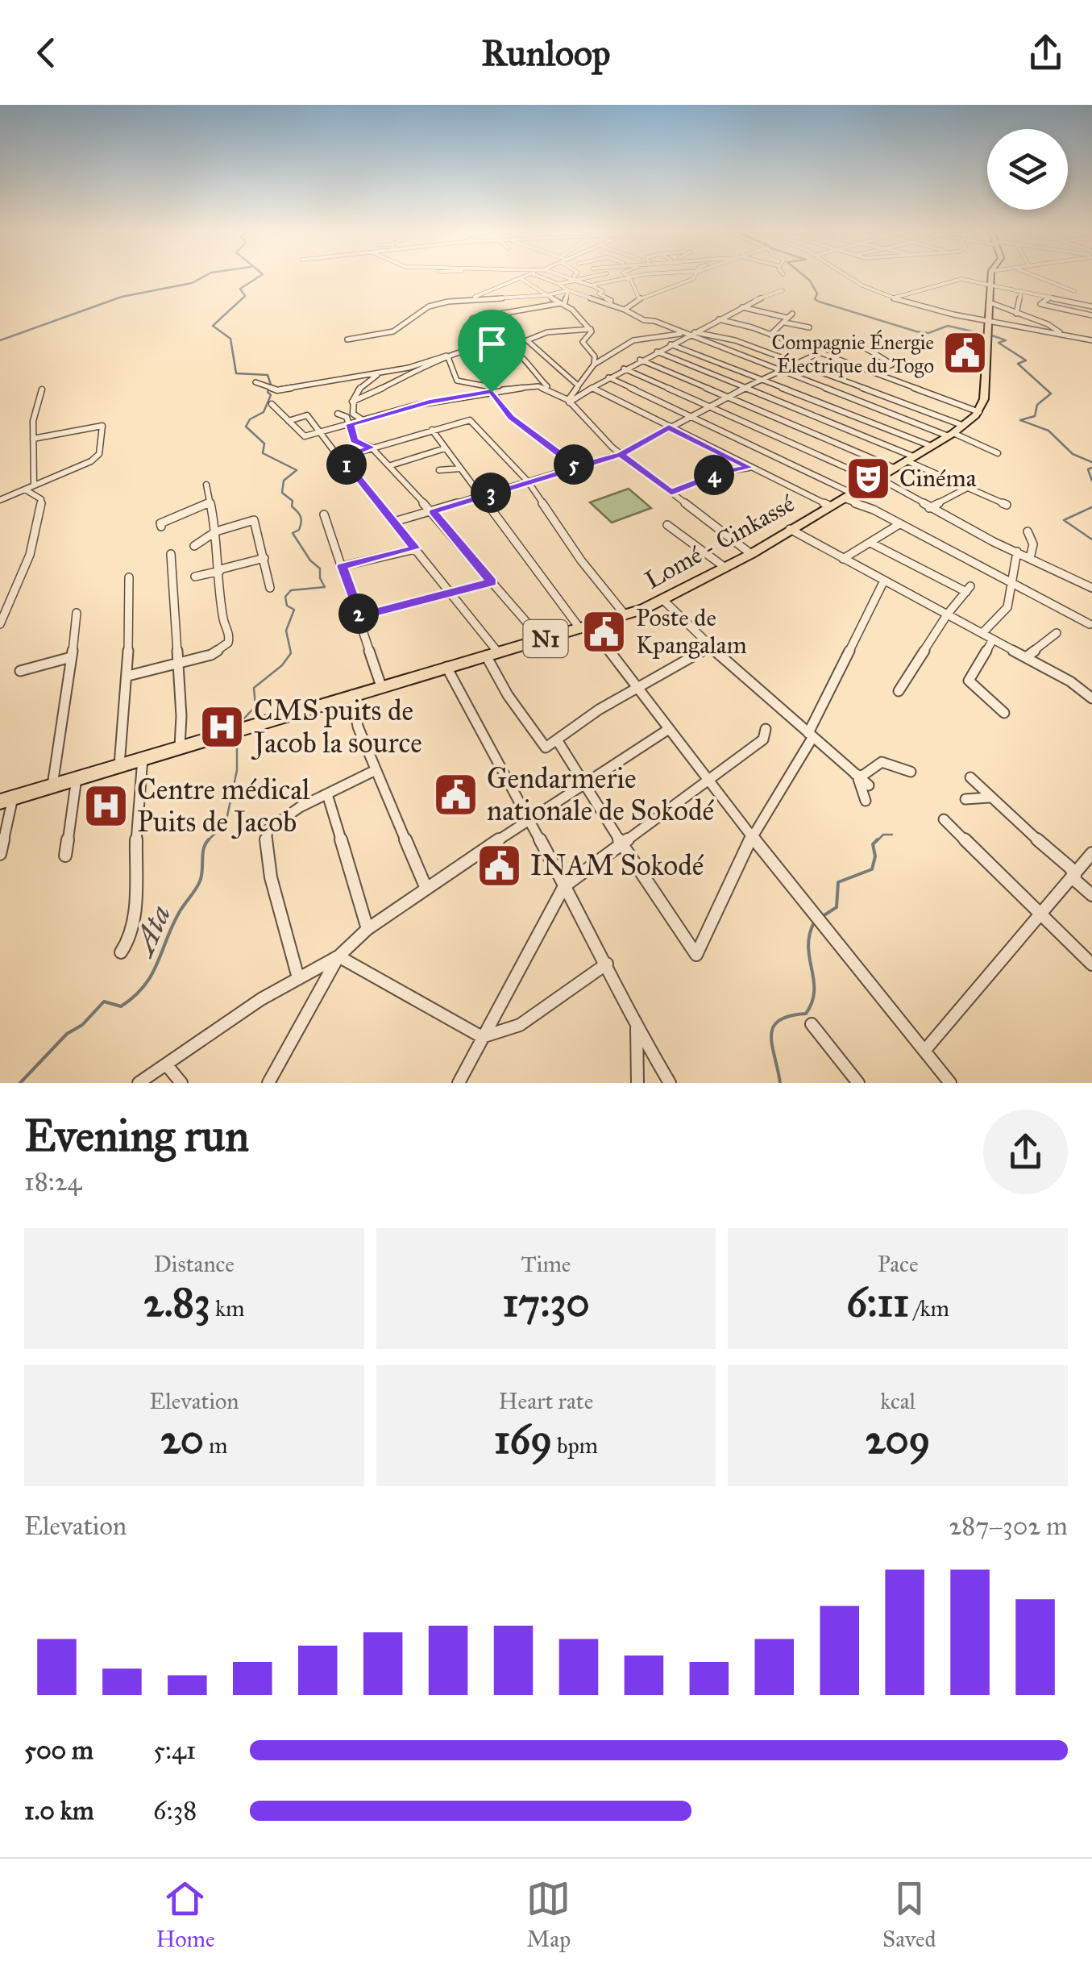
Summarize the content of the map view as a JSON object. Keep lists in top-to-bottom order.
{
  "streets": {
    "highway": ["Lomé - Cinkassé", "N1"]
  },
  "water": ["Ata"],
  "places": {
    "public building": [
      "Compagnie Énergie Électrique du Togo",
      "Poste de Kpangalam",
      "Gendarmerie nationale de Sokodé",
      "INAM Sokodé"
    ],
    "theatre": ["Cinéma"],
    "hospital": ["CMS puits de Jacob la source", "Centre médical Puits de Jacob"]
  },
  "page": {
    "header": "Runloop",
    "pins": [
      "1",
      "5",
      "4",
      "3",
      "2"
    ],
    "heading": ["Evening run", "18:24"],
    "stats": [
      ["Distance", "2.83 km"],
      ["Time", "17:30"],
      ["Pace", "6:11 /km"],
      ["Elevation", "20 m"],
      ["Heart rate", "169 bpm"],
      ["kcal", "209"]
    ],
    "chart": ["Elevation", "287–302 m"],
    "list": [
      {
        "name": "500 m",
        "note": "5:41"
      },
      {
        "name": "1.0 km",
        "note": "6:38"
      }
    ],
    "tabs": ["Home", "Map", "Saved"]
  }
}
